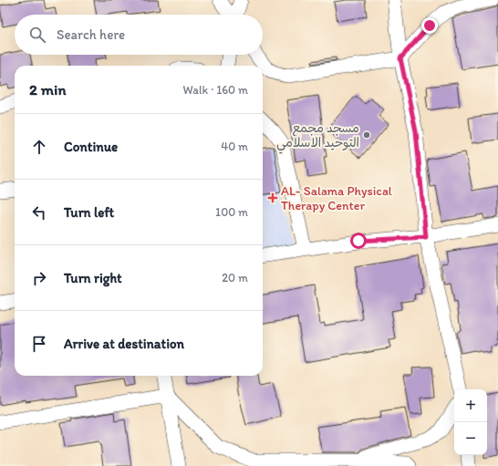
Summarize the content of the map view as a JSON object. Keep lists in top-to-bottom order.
{
  "places": {
    "other": ["مسجد مجمع التوحيد الاسلامي"],
    "health": ["AL- Salama Physical Therapy Center"]
  },
  "page": {
    "search": "Search here",
    "heading": ["2 min", "Walk · 160 m"],
    "list": [
      ["Continue", "40 m"],
      ["Turn left", "100 m"],
      ["Turn right", "20 m"],
      "Arrive at destination"
    ],
    "map_buttons": ["+", "−"]
  }
}
